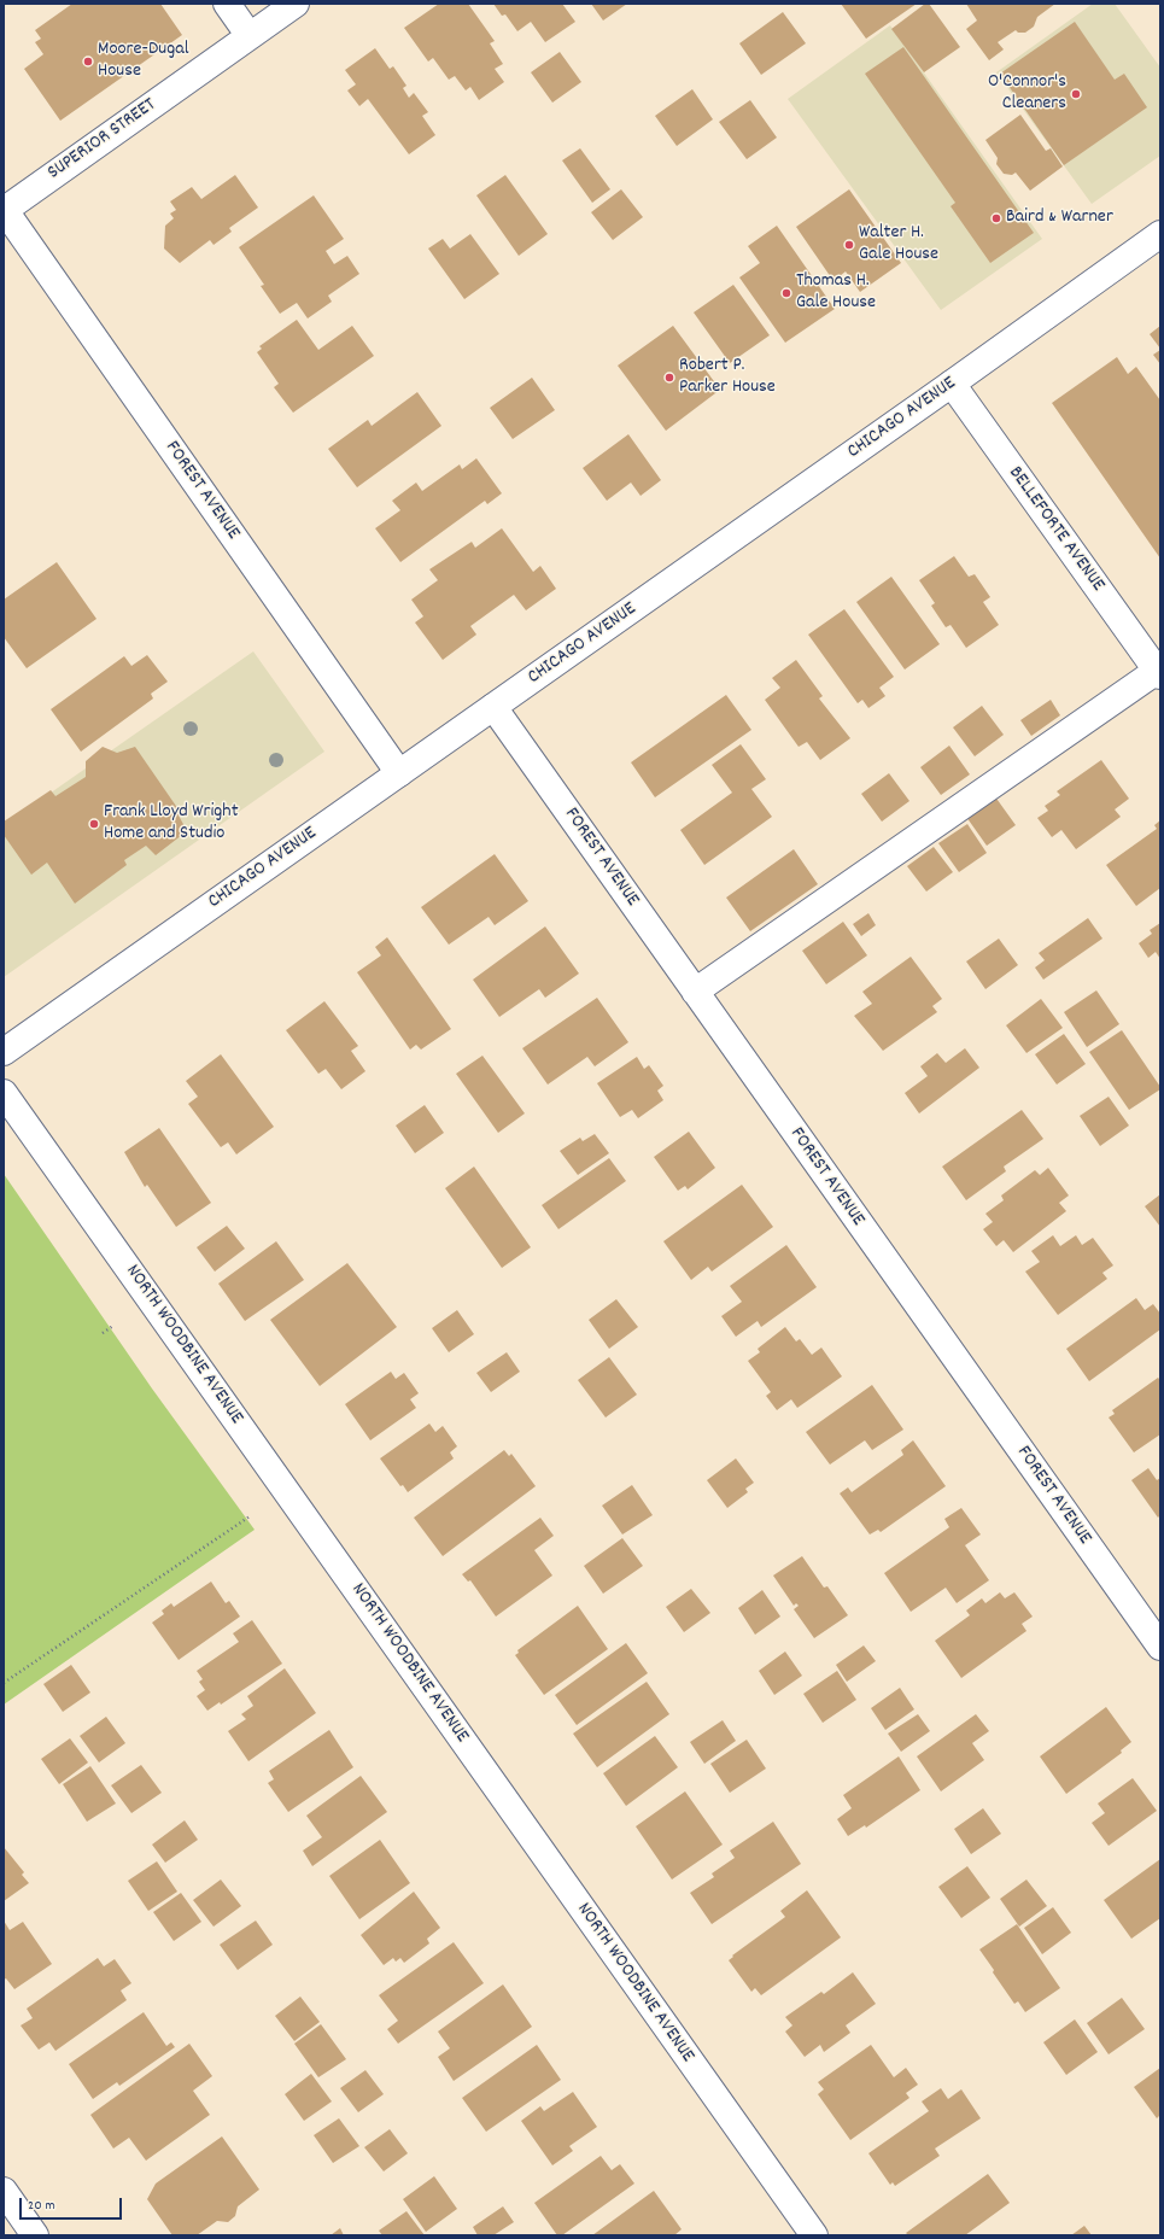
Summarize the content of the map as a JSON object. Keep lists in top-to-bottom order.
{
  "streets": {
    "street": [
      "SUPERIOR STREET",
      "CHICAGO AVENUE",
      "FOREST AVENUE",
      "BELLEFORTE AVENUE",
      "NORTH WOODBINE AVENUE"
    ]
  },
  "crossings": [
    ["SUPERIOR STREET", "FOREST AVENUE"],
    ["CHICAGO AVENUE", "FOREST AVENUE"],
    ["CHICAGO AVENUE", "BELLEFORTE AVENUE"]
  ],
  "places": [
    "Moore-Dugal House",
    "O'Connor's Cleaners",
    "Baird & Warner",
    "Walter H. Gale House",
    "Thomas H. Gale House",
    "Robert P. Parker House",
    "Frank Lloyd Wright Home and Studio"
  ],
  "scale_bar": "20 m"
}
